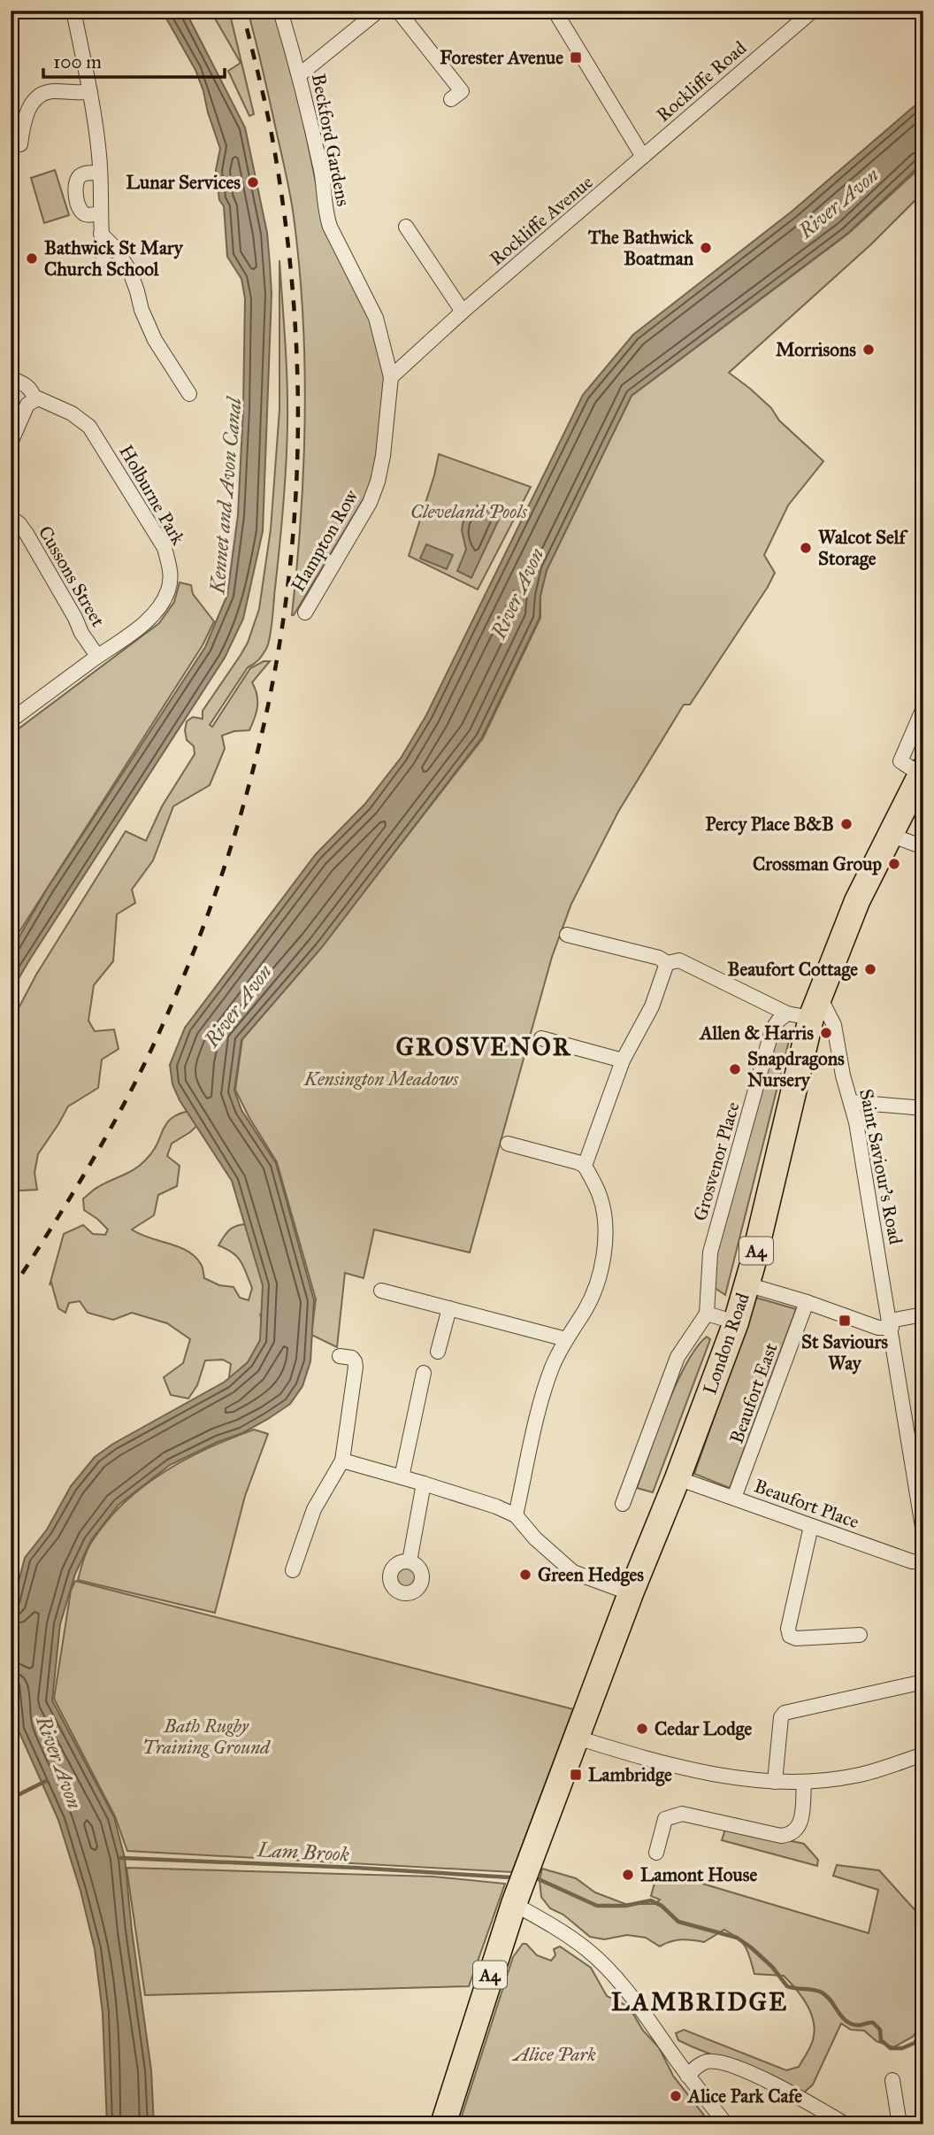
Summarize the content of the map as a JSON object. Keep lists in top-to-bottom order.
{
  "streets": {
    "highway": ["A4", "London Road"],
    "street": [
      "Rockliffe Road",
      "Beckford Gardens",
      "Rockliffe Avenue",
      "Holburne Park",
      "Hampton Row",
      "Cussons Street",
      "Grosvenor Place",
      "Saint Saviour's Road",
      "Beaufort East",
      "Beaufort Place"
    ]
  },
  "crossings": [
    ["Rockliffe Road", "Rockliffe Avenue"],
    ["Beckford Gardens", "Rockliffe Avenue"],
    ["Beckford Gardens", "Hampton Row"],
    ["Rockliffe Avenue", "Hampton Row"],
    ["Holburne Park", "Cussons Street"],
    ["Grosvenor Place", "Saint Saviour's Road"],
    ["Grosvenor Place", "London Road"],
    ["Saint Saviour's Road", "London Road"],
    ["A4", "London Road"],
    ["London Road", "Beaufort Place"],
    ["Beaufort East", "Beaufort Place"]
  ],
  "districts": ["GROSVENOR", "LAMBRIDGE"],
  "water": ["River Avon", "Kennet and Avon Canal", "Lam Brook"],
  "parks": [
    "Cleveland Pools",
    "Kensington Meadows",
    "Bath Rugby Training Ground",
    "Alice Park"
  ],
  "places": {
    "transit": ["Forester Avenue", "St Saviours Way", "Lambridge"],
    "other": [
      "Lunar Services",
      "The Bathwick Boatman",
      "Bathwick St Mary Church School",
      "Morrisons",
      "Walcot Self Storage",
      "Percy Place B&B",
      "Crossman Group",
      "Beaufort Cottage",
      "Allen & Harris",
      "Snapdragons Nursery",
      "Green Hedges",
      "Cedar Lodge",
      "Lamont House",
      "Alice Park Cafe"
    ]
  },
  "scale_bar": "100 m"
}
